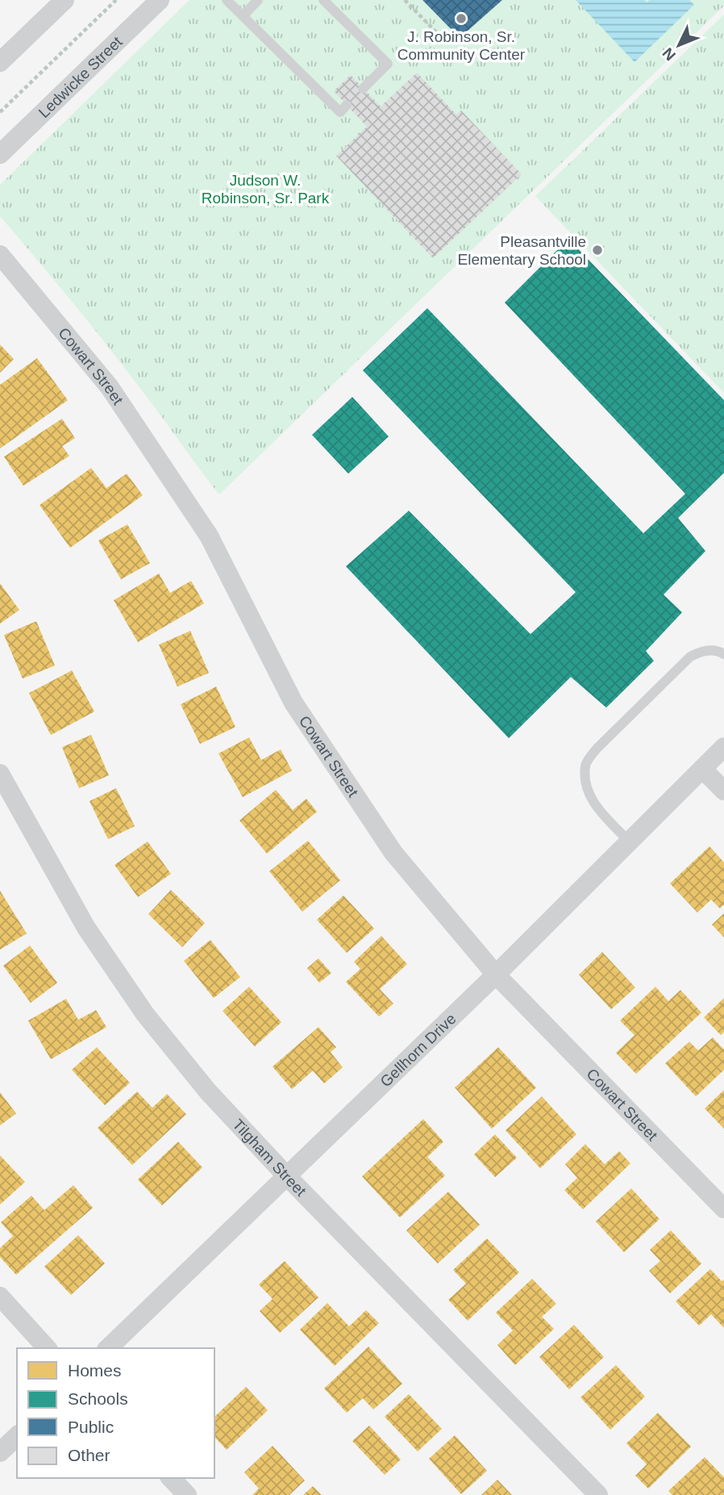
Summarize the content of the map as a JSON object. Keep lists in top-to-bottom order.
{
  "streets": {
    "street": [
      "Ledwicke Street",
      "Cowart Street",
      "Gellhorn Drive",
      "Tilgham Street"
    ]
  },
  "crossings": [
    ["Cowart Street", "Gellhorn Drive"],
    ["Gellhorn Drive", "Tilgham Street"]
  ],
  "parks": ["Judson W. Robinson, Sr. Park"],
  "places": ["J. Robinson, Sr. Community Center", "Pleasantville Elementary School"],
  "legend": [
    "Homes",
    "Schools",
    "Public",
    "Other"
  ],
  "north": "bottom left"
}
